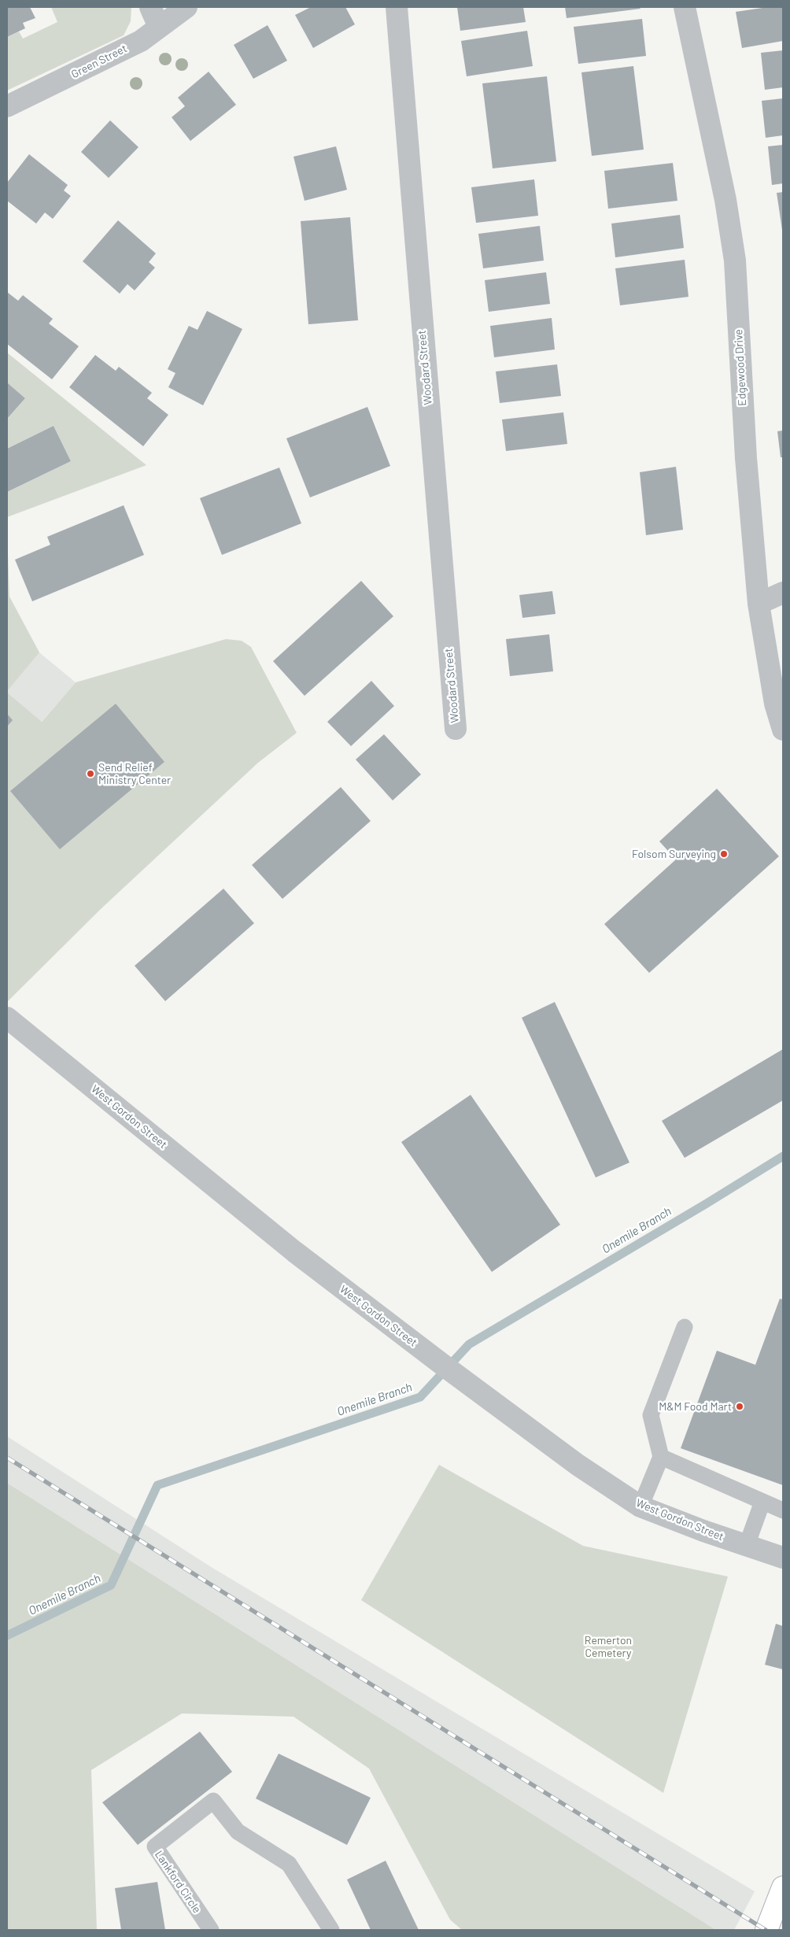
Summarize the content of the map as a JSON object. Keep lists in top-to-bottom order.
{
  "streets": {
    "street": [
      "Green Street",
      "Woodard Street",
      "Edgewood Drive",
      "West Gordon Street"
    ],
    "lane": ["Lankford Circle"]
  },
  "water": ["Onemile Branch"],
  "parks": ["Remerton Cemetery"],
  "places": ["Send Relief Ministry Center", "Folsom Surveying", "M&M Food Mart"]
}
